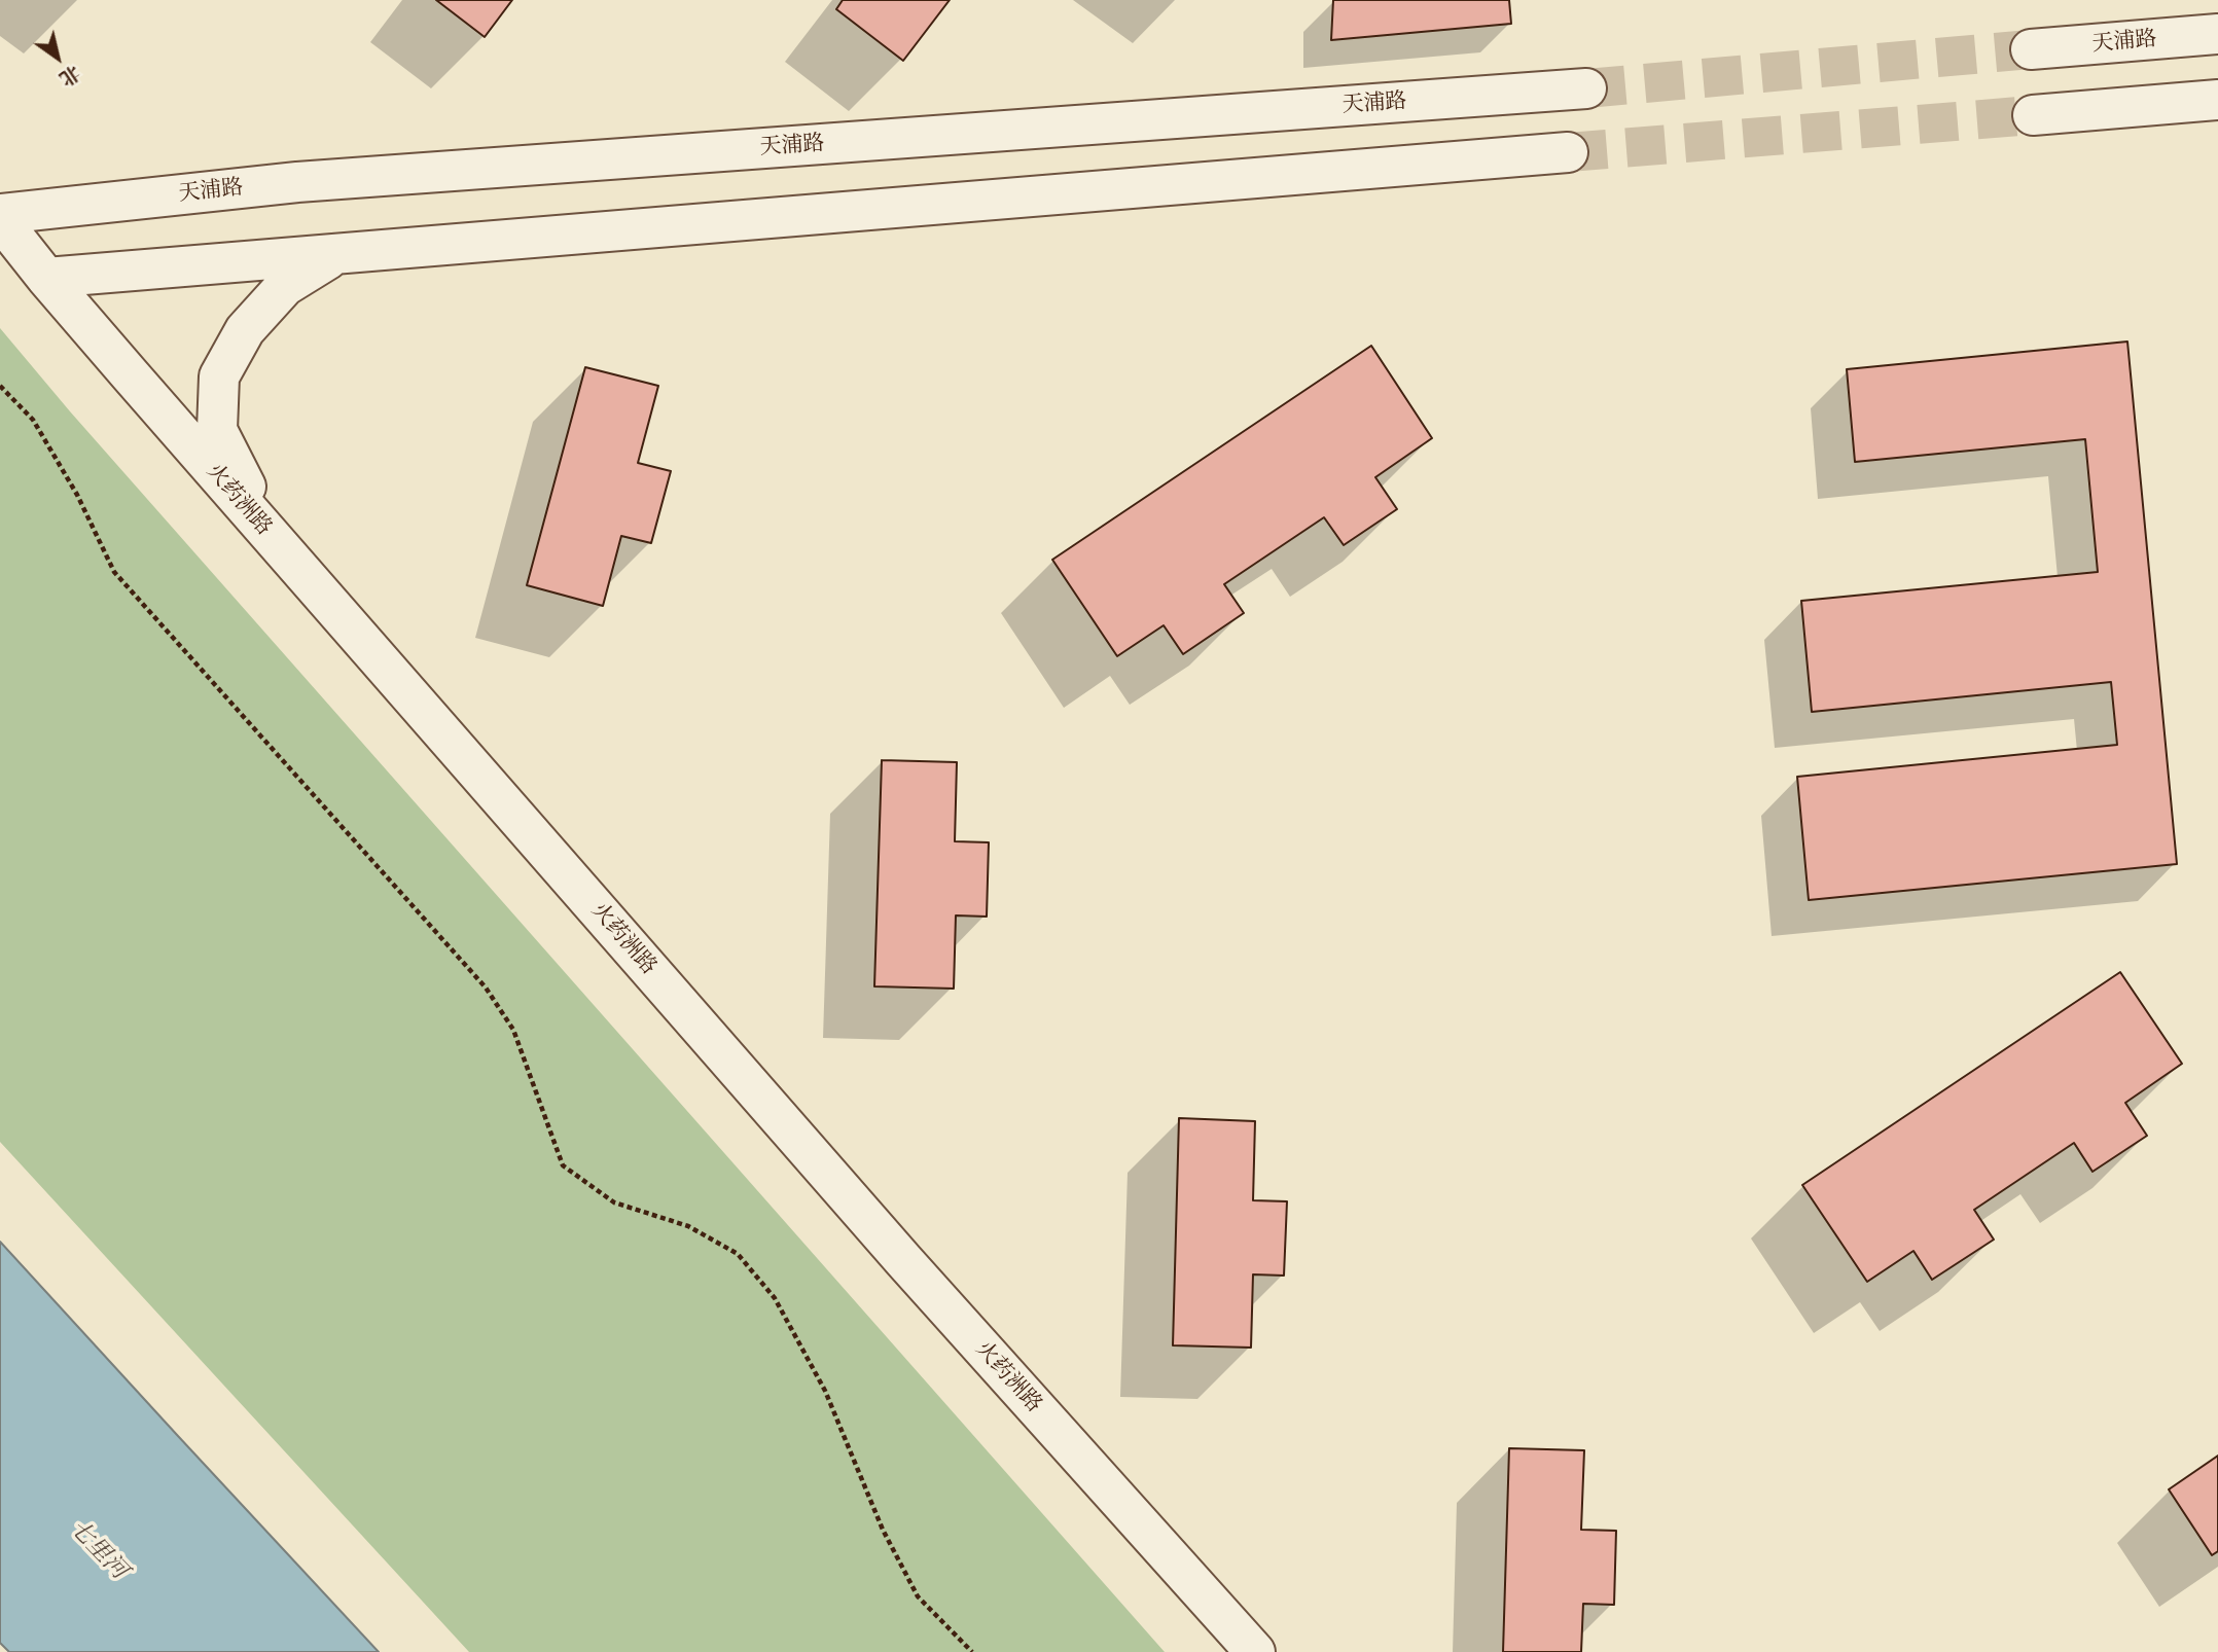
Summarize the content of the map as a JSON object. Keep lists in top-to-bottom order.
{
  "streets": {
    "street": ["天浦路", "火药洲路"]
  },
  "crossings": [
    ["天浦路", "火药洲路"]
  ],
  "water": ["七里河"],
  "north": "bottom right"
}
